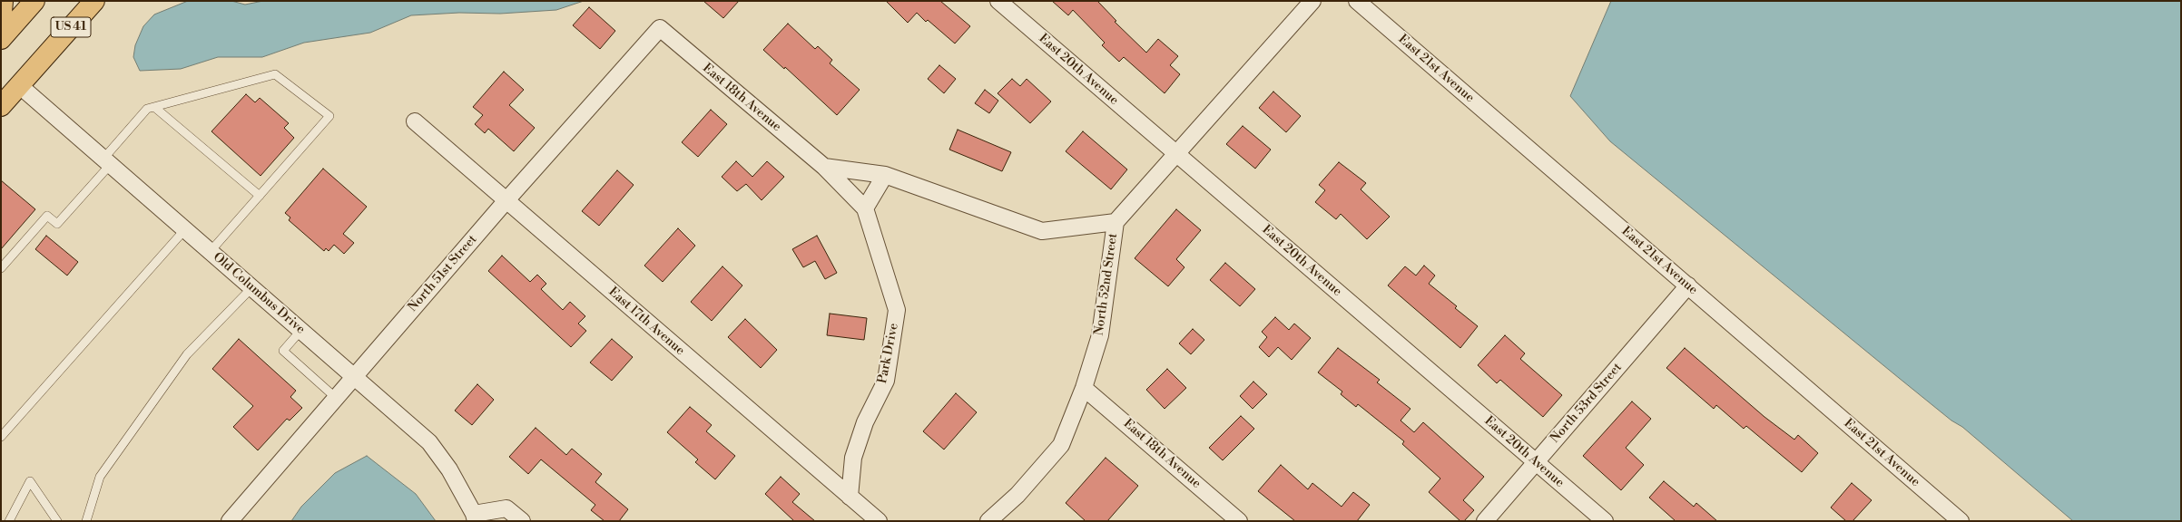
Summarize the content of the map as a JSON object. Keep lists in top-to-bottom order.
{
  "streets": {
    "main road": ["US 41"],
    "street": [
      "East 21st Avenue",
      "East 20th Avenue",
      "East 18th Avenue",
      "North 51st Street",
      "North 52nd Street",
      "Old Columbus Drive",
      "East 17th Avenue",
      "Park Drive",
      "North 53rd Street"
    ]
  },
  "crossings": [
    ["US 41", "Old Columbus Drive"],
    ["East 21st Avenue", "North 53rd Street"],
    ["East 20th Avenue", "North 52nd Street"],
    ["East 20th Avenue", "North 53rd Street"],
    ["East 18th Avenue", "North 51st Street"],
    ["East 18th Avenue", "North 52nd Street"],
    ["East 18th Avenue", "Park Drive"],
    ["North 51st Street", "Old Columbus Drive"],
    ["North 51st Street", "East 17th Avenue"],
    ["East 17th Avenue", "Park Drive"]
  ]
}
